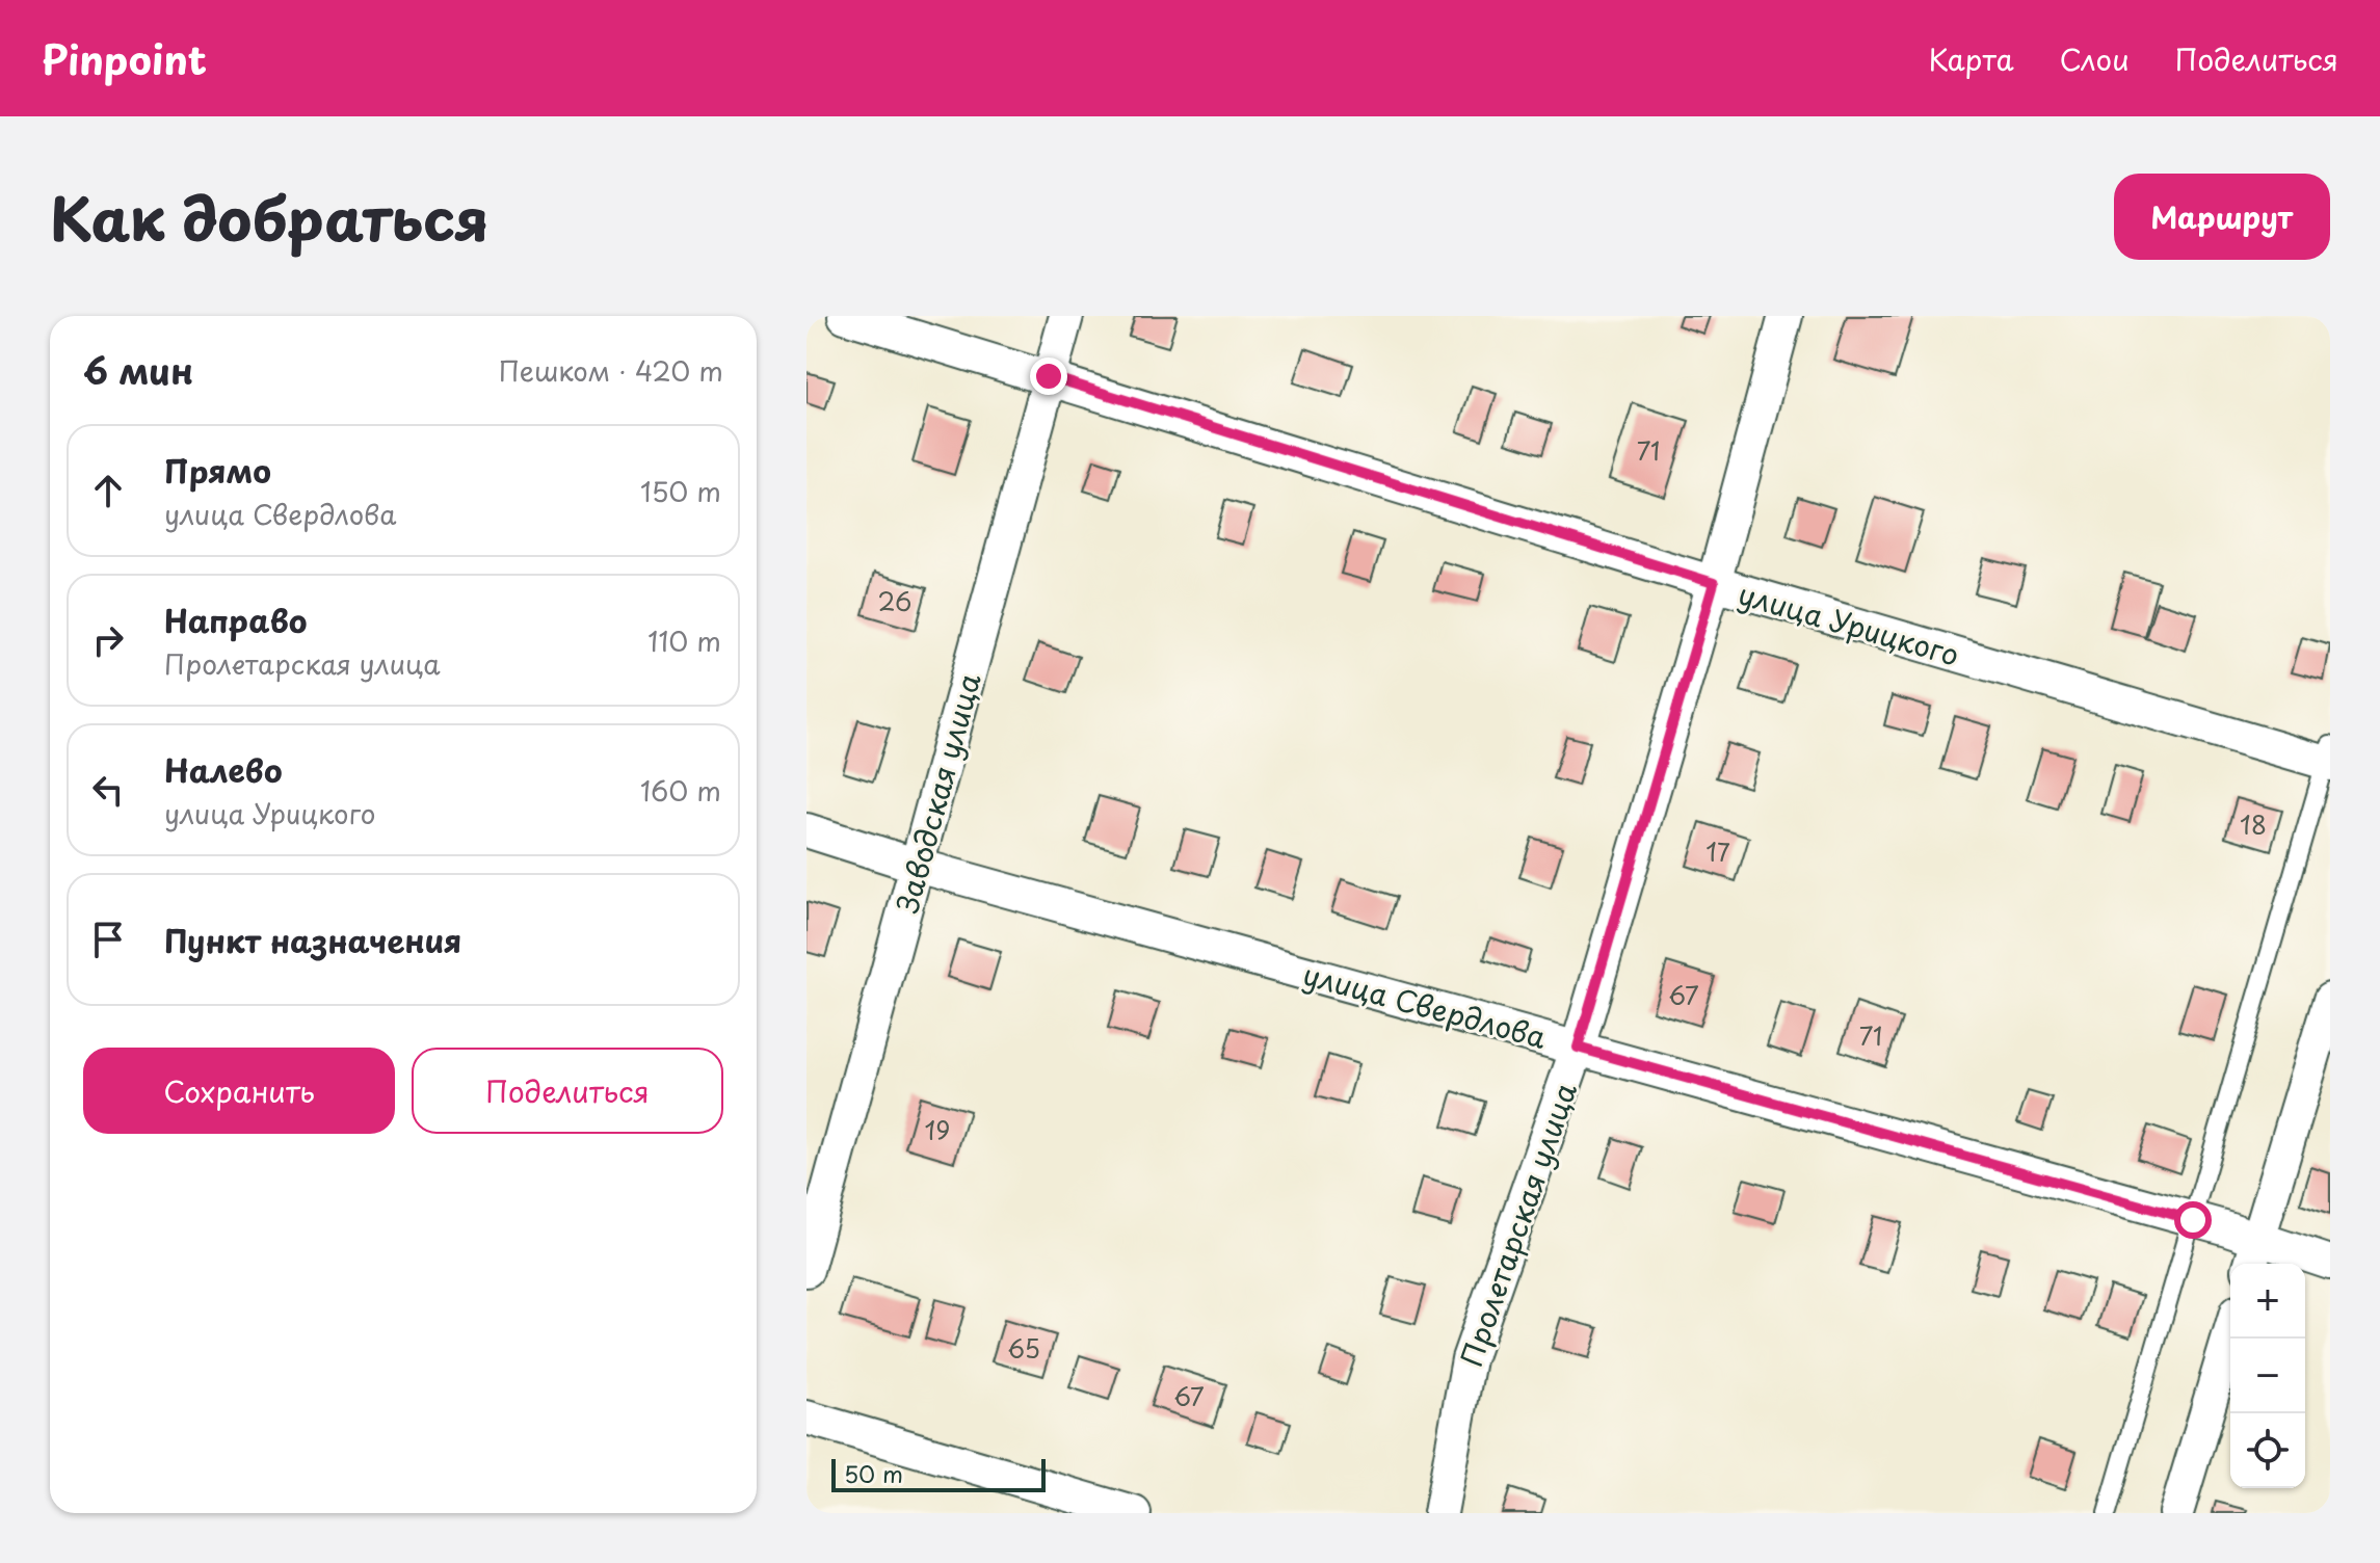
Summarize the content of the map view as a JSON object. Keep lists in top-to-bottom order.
{
  "streets": {
    "street": [
      "улица Урицкого",
      "Заводская улица",
      "улица Свердлова",
      "Пролетарская улица"
    ]
  },
  "crossings": [
    ["улица Урицкого", "Заводская улица"],
    ["улица Урицкого", "Пролетарская улица"],
    ["Заводская улица", "улица Свердлова"],
    ["улица Свердлова", "Пролетарская улица"]
  ],
  "house_numbers": [
    "71",
    "26",
    "18",
    "17",
    "67",
    "71",
    "19",
    "65",
    "67"
  ],
  "scale_bar": "50 m",
  "page": {
    "header": "Pinpoint",
    "nav": ["Карта", "Слои", "Поделиться"],
    "title": "Как добраться",
    "buttons": [
      "Маршрут",
      ["Сохранить", "Поделиться"]
    ],
    "heading": ["6 мин", "Пешком · 420 m"],
    "list": [
      ["Прямо", "улица Свердлова", "150 m"],
      ["Направо", "Пролетарская улица", "110 m"],
      ["Налево", "улица Урицкого", "160 m"],
      "Пункт назначения"
    ],
    "map_buttons": ["+", "−"],
    "scale": "50 m"
  }
}
